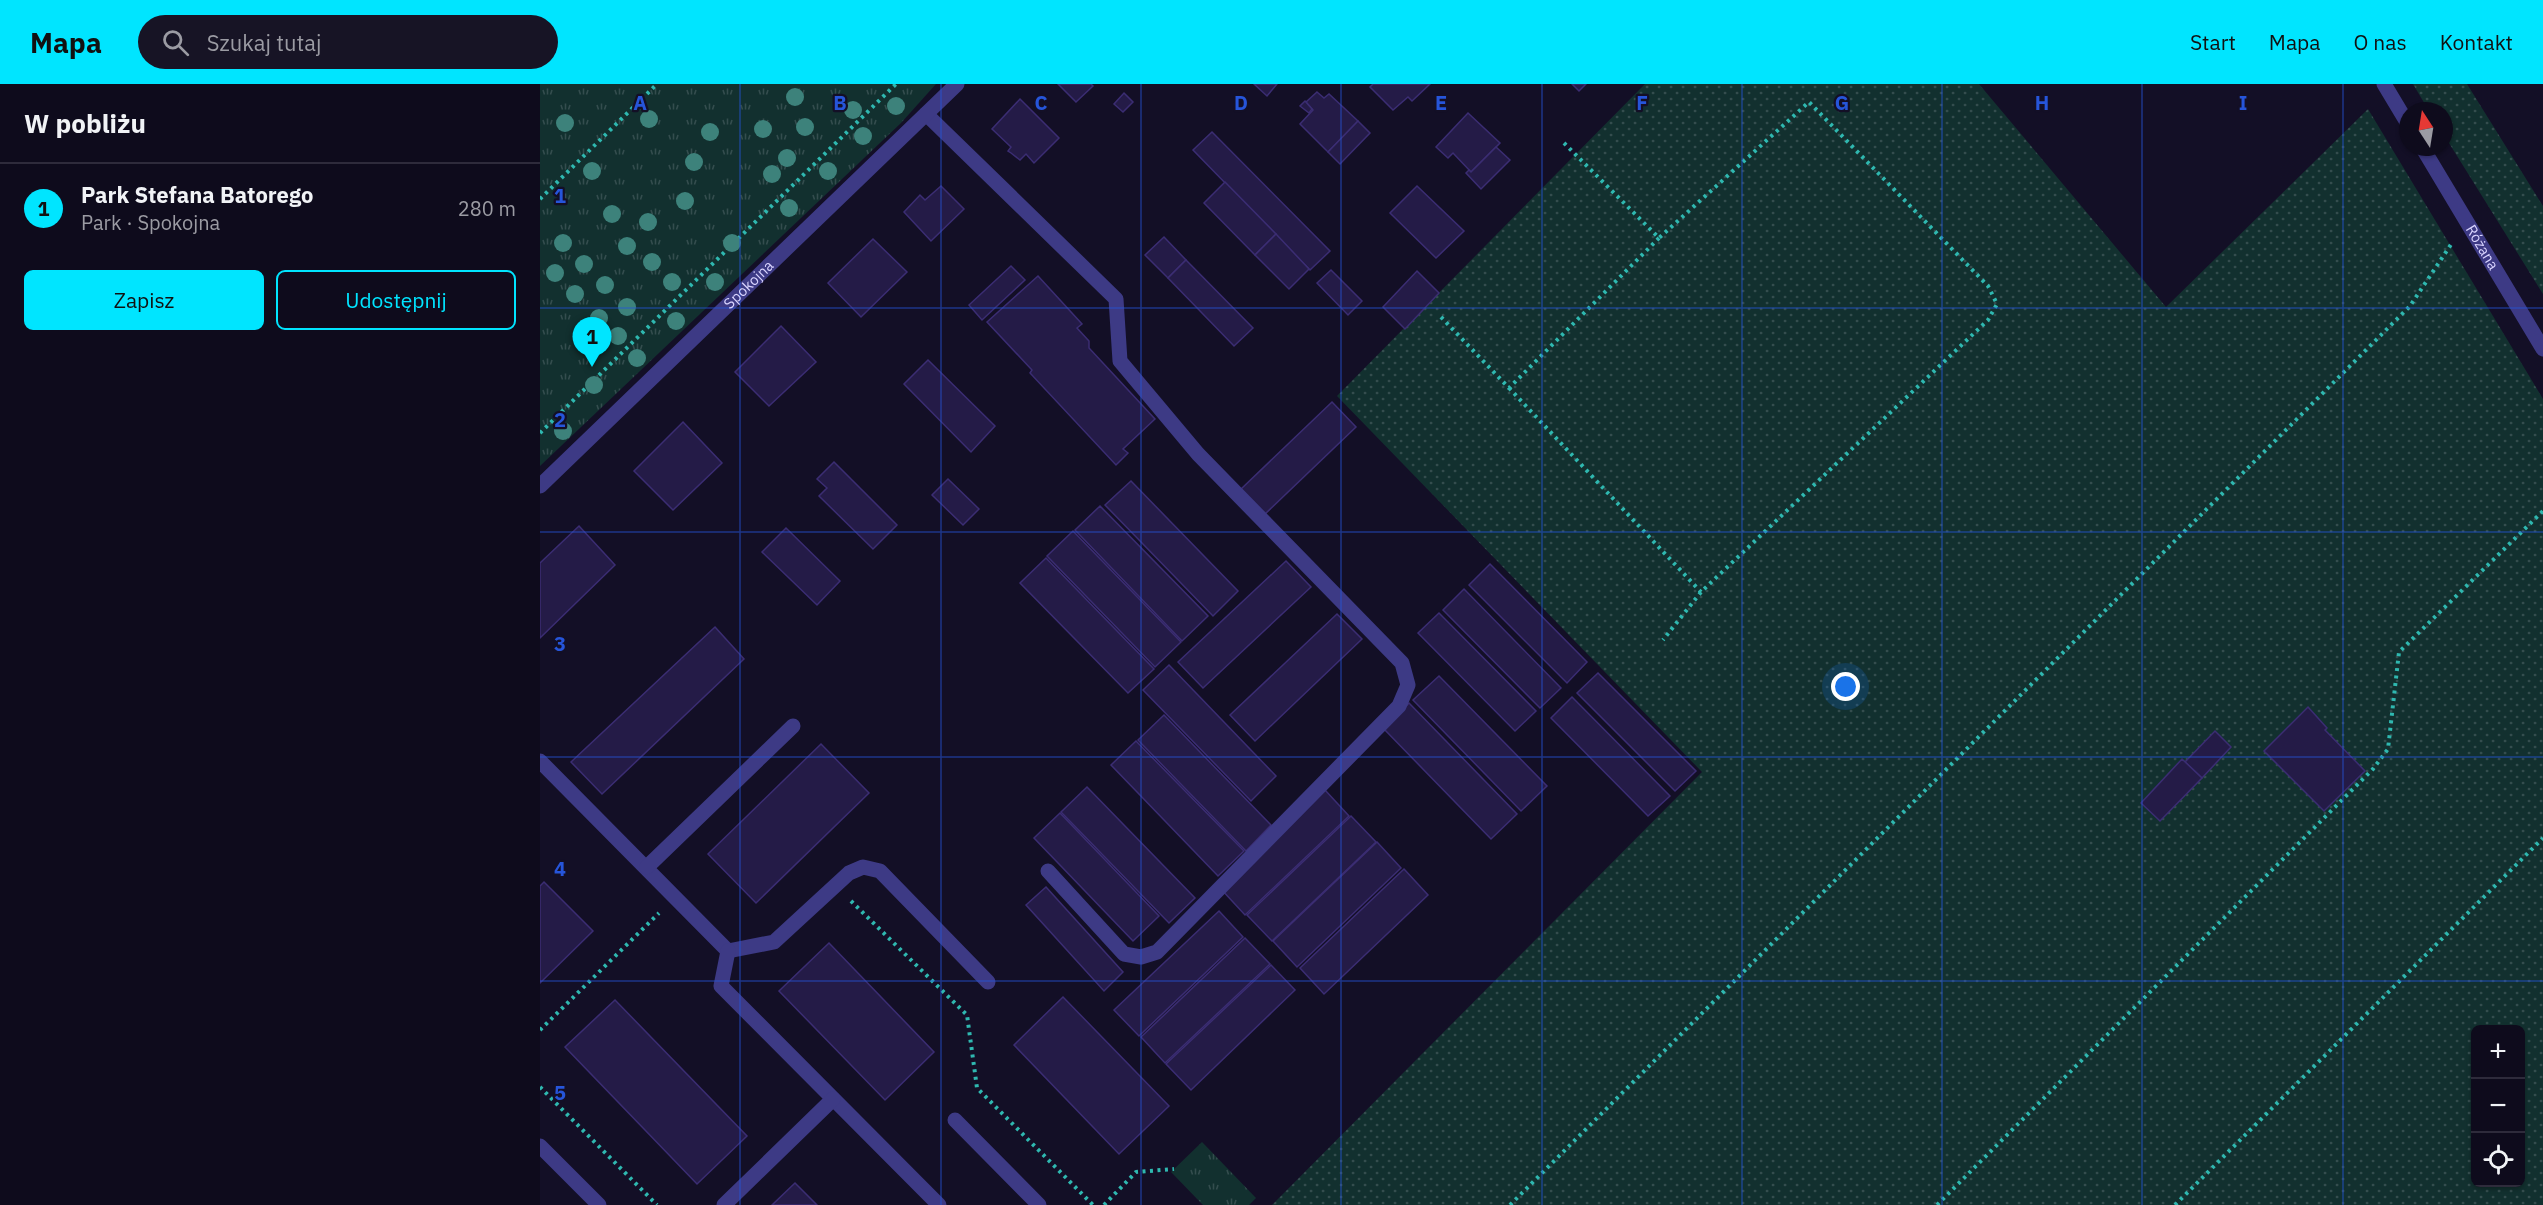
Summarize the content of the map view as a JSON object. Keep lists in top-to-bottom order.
{
  "streets": {
    "street": ["Różana", "Spokojna"]
  },
  "north": "top",
  "page": {
    "header": "Mapa",
    "search": "Szukaj tutaj",
    "nav": [
      "Start",
      "Mapa",
      "O nas",
      "Kontakt"
    ],
    "heading": "W pobliżu",
    "list": [
      {
        "mark": "1",
        "name": "Park Stefana Batorego",
        "note": "Park · Spokojna",
        "value": "280 m"
      }
    ],
    "buttons": ["Zapisz", "Udostępnij"],
    "pins": "1",
    "map_buttons": ["+", "−"]
  },
  "grid": {
    "columns": [
      "A",
      "B",
      "C",
      "D",
      "E",
      "F",
      "G",
      "H",
      "I"
    ],
    "rows": [
      "1",
      "2",
      "3",
      "4",
      "5"
    ]
  }
}
